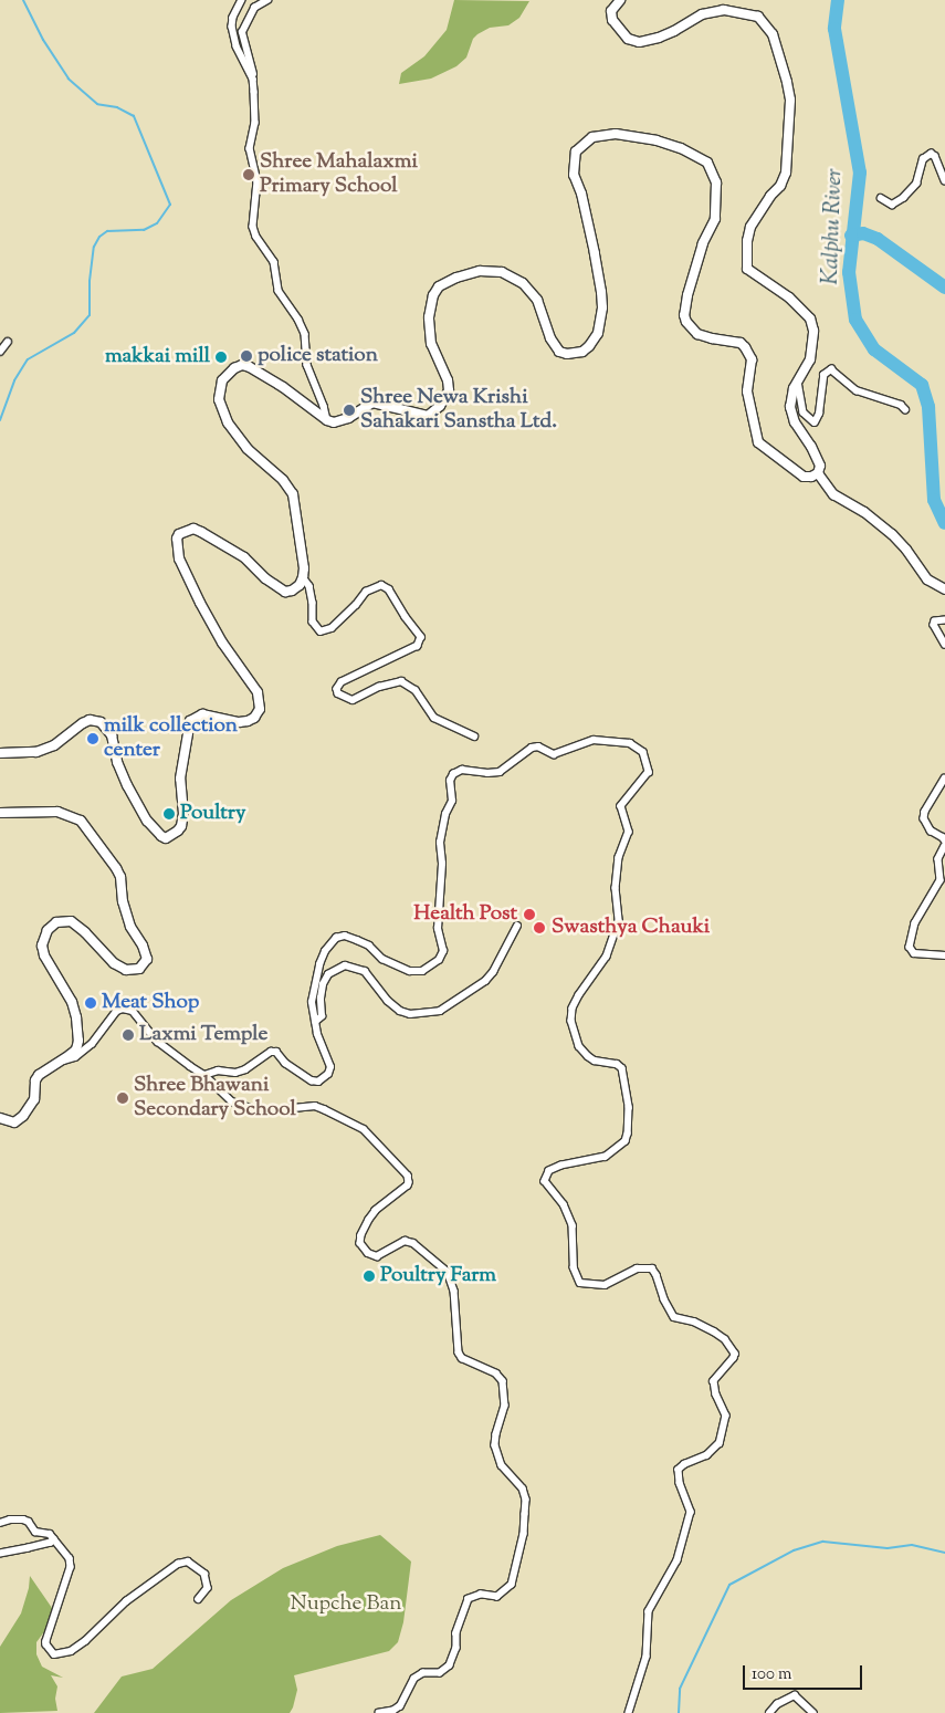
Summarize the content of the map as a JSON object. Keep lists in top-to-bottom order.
{
  "water": ["Kalphu River"],
  "parks": ["Nupche Ban"],
  "places": [
    "Shree Mahalaxmi Primary School",
    "police station",
    "makkai mill",
    "Shree Newa Krishi Sahakari Sanstha Ltd.",
    "milk collection center",
    "Poultry",
    "Health Post",
    "Swasthya Chauki",
    "Meat Shop",
    "Laxmi Temple",
    "Shree Bhawani Secondary School",
    "Poultry Farm"
  ],
  "scale_bar": "100 m"
}
